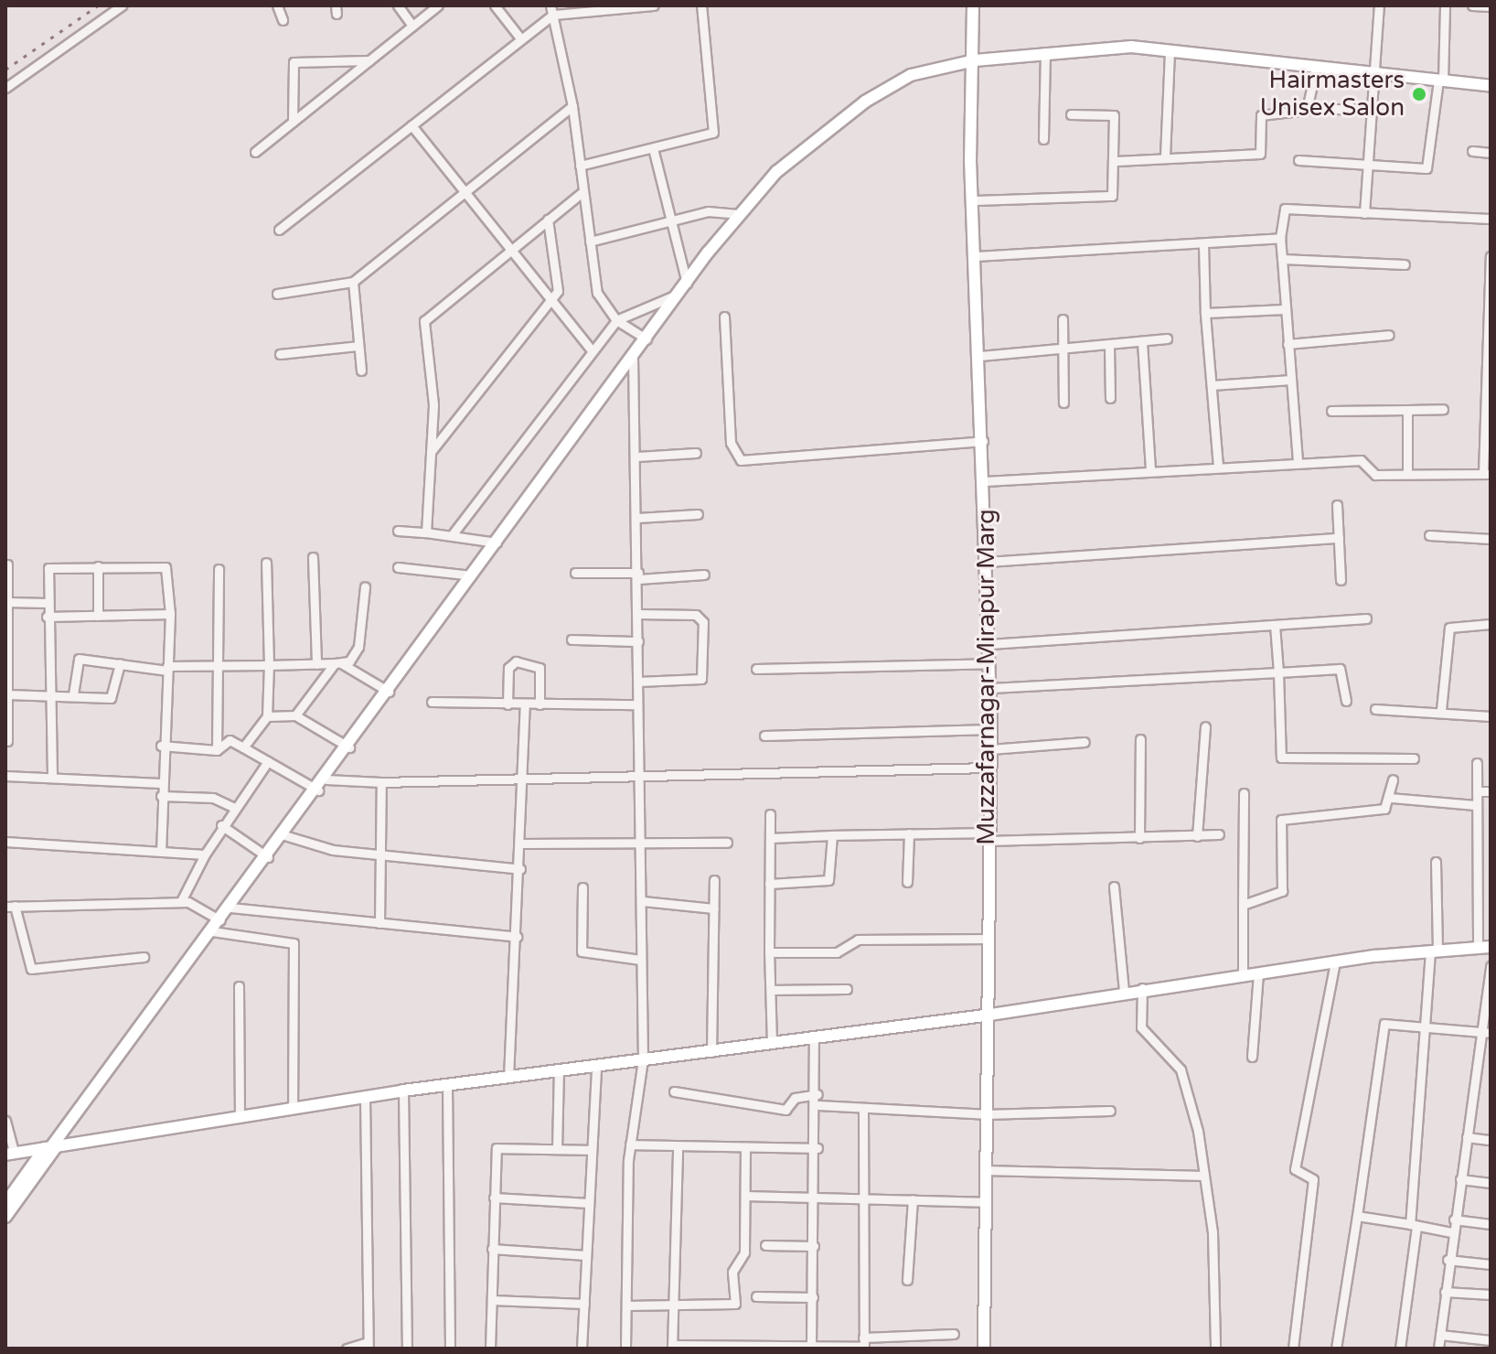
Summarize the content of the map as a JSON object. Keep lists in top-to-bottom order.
{
  "streets": {
    "main road": ["Muzzafarnagar-Mirapur Marg"]
  },
  "places": ["Hairmasters Unisex Salon"]
}
